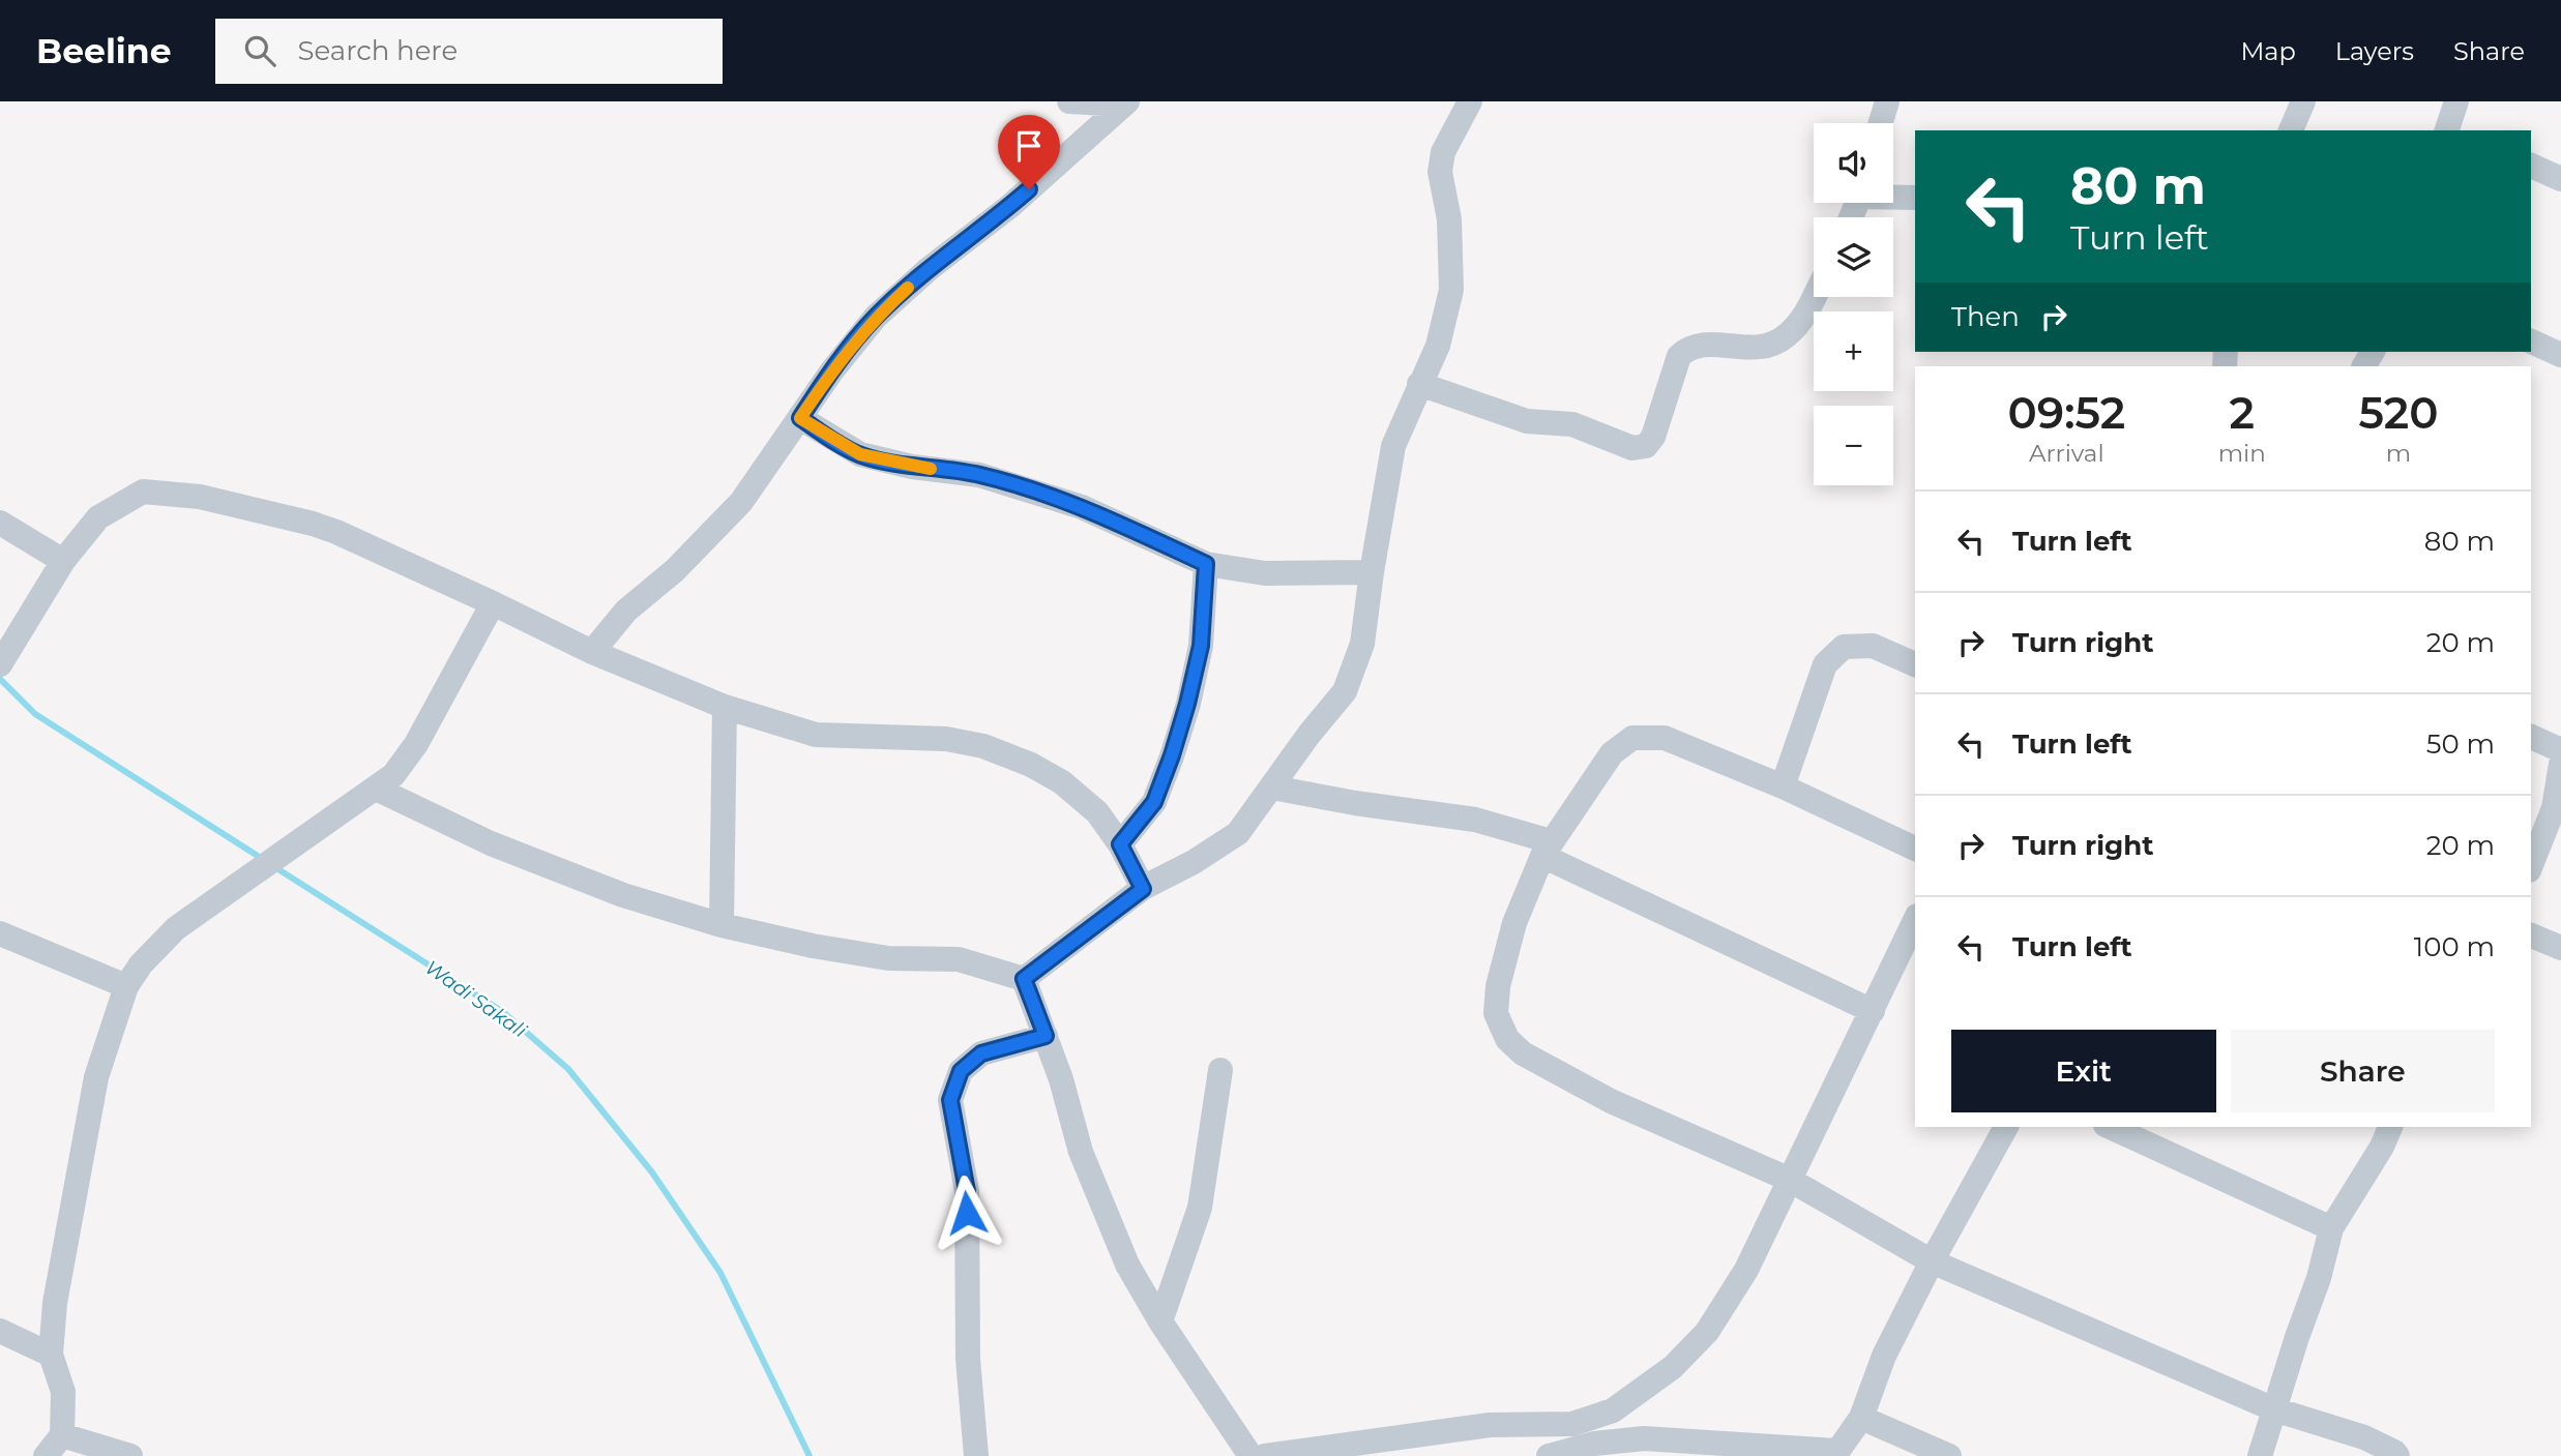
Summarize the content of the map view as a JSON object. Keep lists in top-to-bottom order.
{
  "water": ["Wadi Sakali"],
  "page": {
    "header": "Beeline",
    "search": "Search here",
    "nav": ["Map", "Layers", "Share"],
    "map_buttons": ["+", "−"],
    "turn": ["80 m", "Turn left"],
    "then": "Then",
    "eta": [
      "09:52",
      "Arrival",
      "2",
      "min",
      "520",
      "m"
    ],
    "list": [
      {
        "name": "Turn left",
        "value": "80 m"
      },
      {
        "name": "Turn right",
        "value": "20 m"
      },
      {
        "name": "Turn left",
        "value": "50 m"
      },
      {
        "name": "Turn right",
        "value": "20 m"
      },
      {
        "name": "Turn left",
        "value": "100 m"
      }
    ],
    "buttons": ["Exit", "Share"]
  }
}
